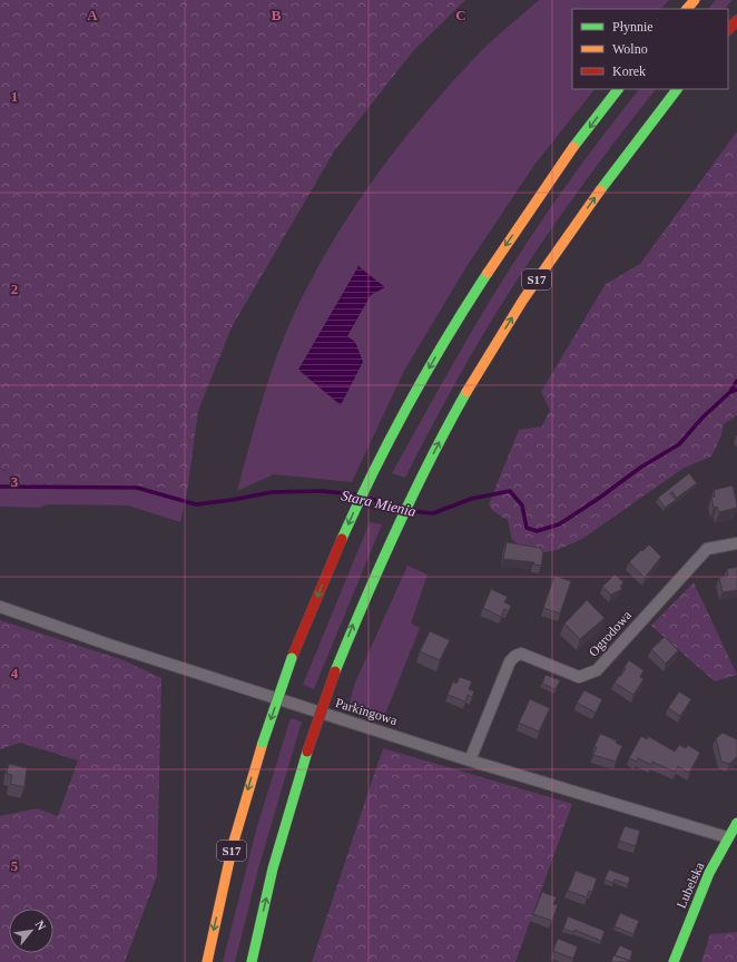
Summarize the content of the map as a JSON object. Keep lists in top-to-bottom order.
{
  "streets": {
    "main road": ["S17", "Lubelska"],
    "street": ["Ogrodowa", "Parkingowa"]
  },
  "crossings": [
    ["Ogrodowa", "Parkingowa"],
    ["Parkingowa", "Lubelska"]
  ],
  "water": ["Stara Mienia"],
  "legend": ["Płynnie", "Wolno", "Korek"],
  "north": "top right",
  "grid": {
    "columns": ["A", "B", "C"],
    "rows": [
      "1",
      "2",
      "3",
      "4",
      "5"
    ]
  }
}
